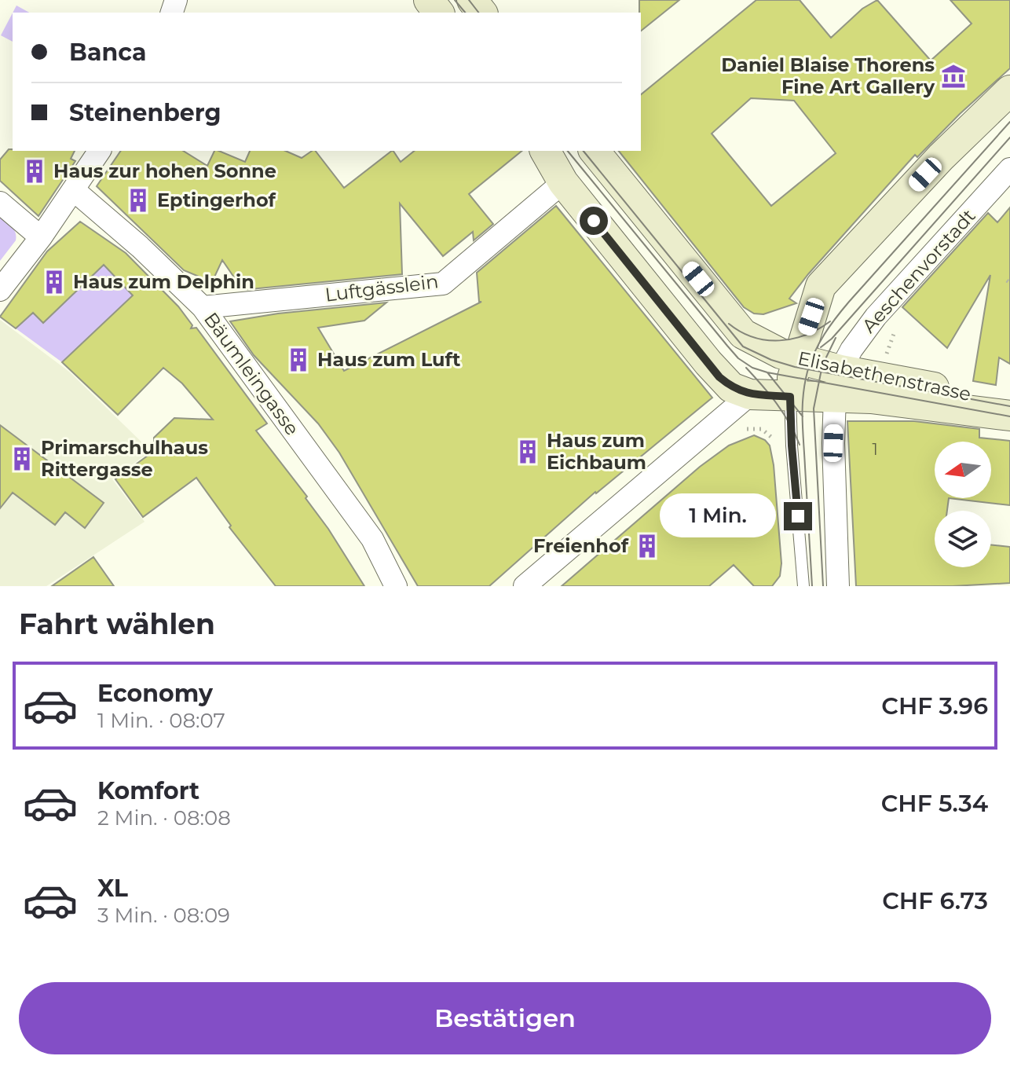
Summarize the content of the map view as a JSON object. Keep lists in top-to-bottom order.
{
  "streets": {
    "street": [
      "Aeschenvorstadt",
      "Luftgässlein",
      "Bäumleingasse",
      "Elisabethenstrasse"
    ]
  },
  "crossings": [
    ["Aeschenvorstadt", "Elisabethenstrasse"],
    ["Luftgässlein", "Bäumleingasse"]
  ],
  "places": {
    "museum": ["Daniel Blaise Thorens Fine Art Gallery"],
    "building": [
      "Haus zur hohen Sonne",
      "Eptingerhof",
      "Haus zum Delphin",
      "Haus zum Luft",
      "Haus zum Eichbaum",
      "Primarschulhaus Rittergasse",
      "Freienhof"
    ]
  },
  "house_numbers": ["1"],
  "north": "left",
  "page": {
    "banner": ["Banca", "Steinenberg"],
    "bubble": "1 Min.",
    "heading": "Fahrt wählen",
    "list": [
      {
        "name": "Economy",
        "note": "1 Min. · 08:07",
        "value": "CHF 3.96"
      },
      {
        "name": "Komfort",
        "note": "2 Min. · 08:08",
        "value": "CHF 5.34"
      },
      {
        "name": "XL",
        "note": "3 Min. · 08:09",
        "value": "CHF 6.73"
      }
    ],
    "buttons": "Bestätigen"
  }
}
